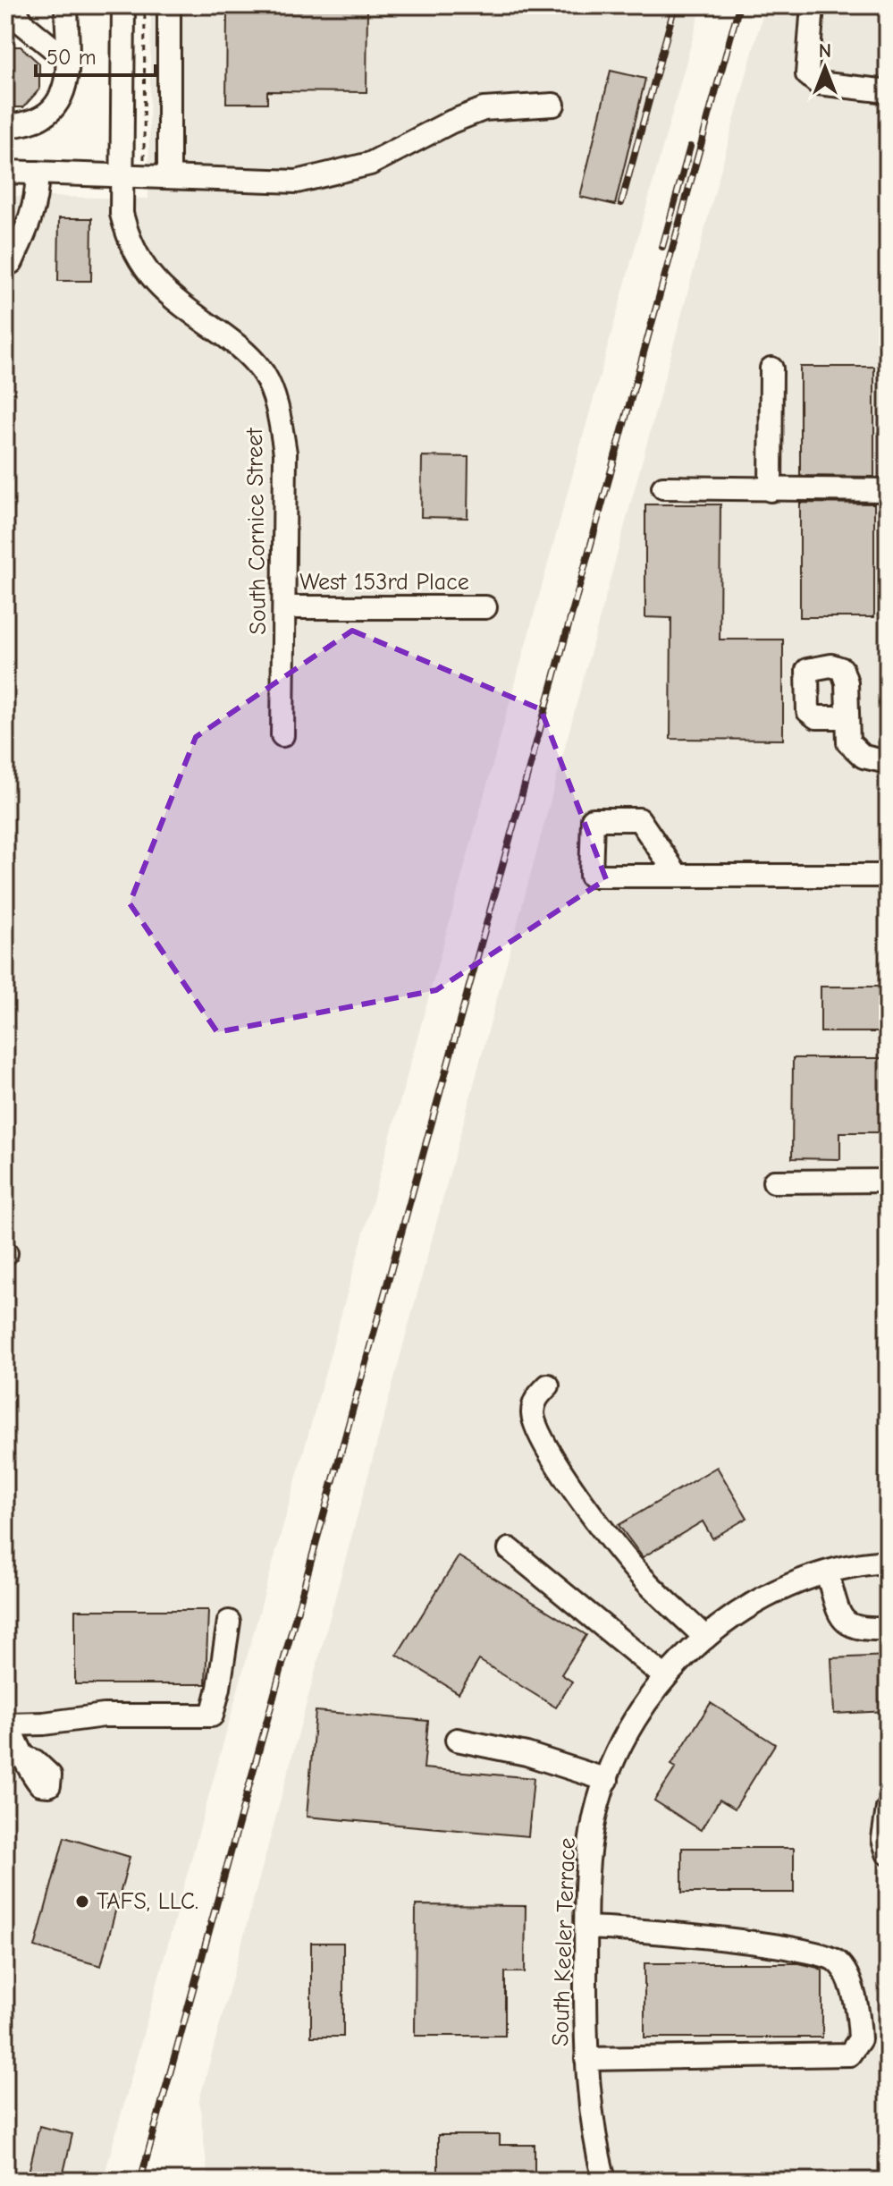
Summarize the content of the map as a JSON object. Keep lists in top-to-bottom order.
{
  "streets": {
    "street": ["South Cornice Street", "West 153rd Place", "South Keeler Terrace"]
  },
  "crossings": [
    ["South Cornice Street", "West 153rd Place"]
  ],
  "places": ["TAFS, LLC."],
  "scale_bar": "50 m",
  "north": "top"
}
